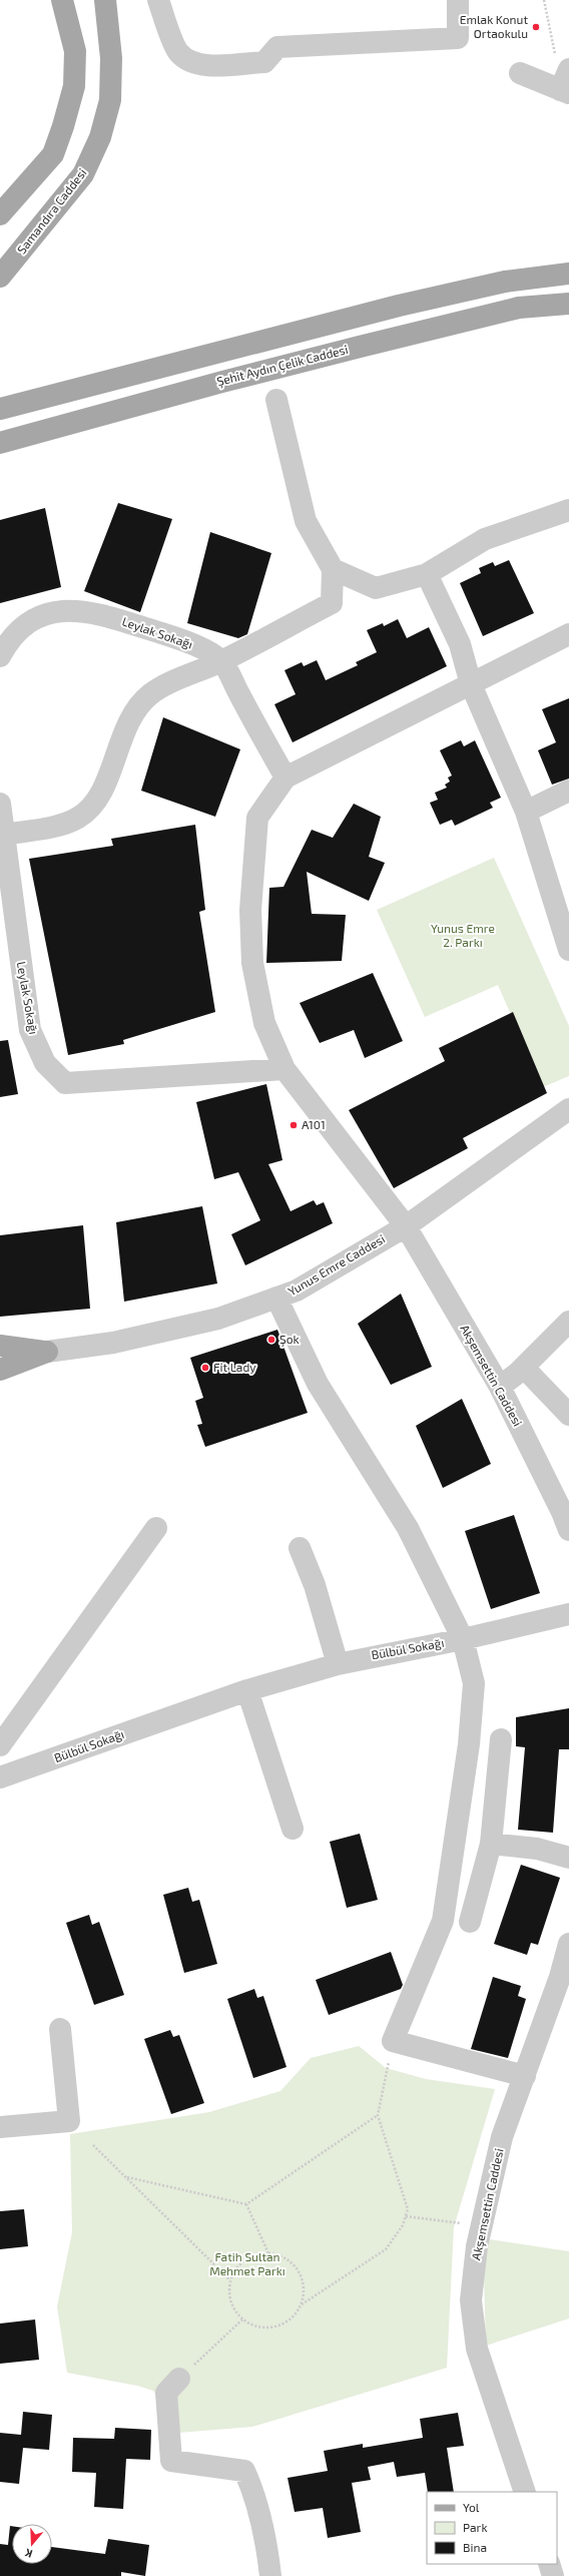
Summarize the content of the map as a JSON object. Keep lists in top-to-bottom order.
{
  "streets": {
    "main road": ["Samandıra Caddesi", "Şehit Aydın Çelik Caddesi"],
    "street": [
      "Leylak Sokağı",
      "Yunus Emre Caddesi",
      "Akşemsettin Caddesi",
      "Bülbül Sokağı"
    ]
  },
  "crossings": [
    ["Leylak Sokağı", "Akşemsettin Caddesi"],
    ["Yunus Emre Caddesi", "Akşemsettin Caddesi"]
  ],
  "parks": ["Yunus Emre 2. Parkı", "Fatih Sultan Mehmet Parkı"],
  "places": [
    "Emlak Konut Ortaokulu",
    "A101",
    "Şok",
    "Fit Lady"
  ],
  "legend": ["Yol", "Park", "Bina"],
  "north": "bottom"
}
